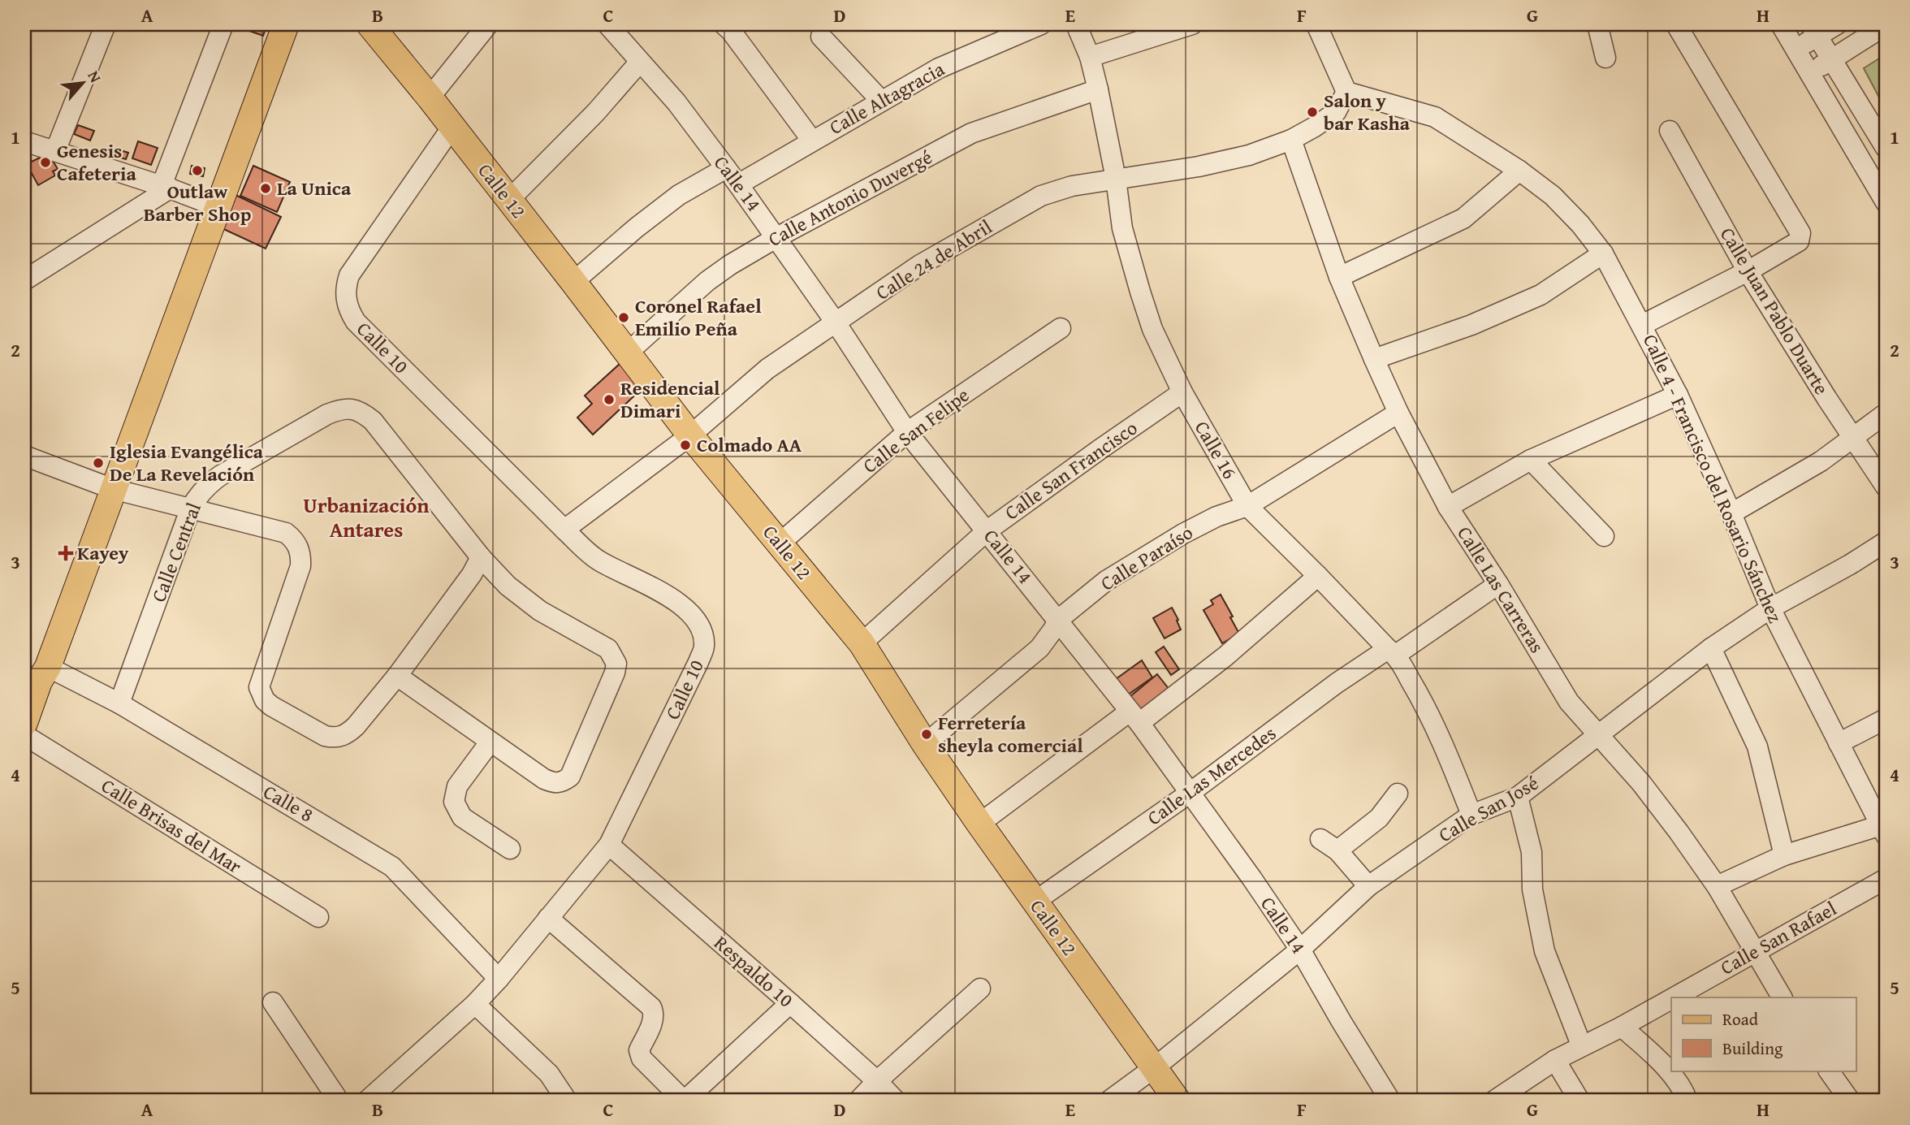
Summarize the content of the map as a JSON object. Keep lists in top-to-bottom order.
{
  "streets": {
    "main road": ["Calle 12"],
    "street": [
      "Calle Altagracia",
      "Calle 14",
      "Calle Antonio Duvergé",
      "Calle 24 de Abril",
      "Calle Juan Pablo Duarte",
      "Calle 10",
      "Calle San Felipe",
      "Calle 16",
      "Calle San Francisco",
      "Calle 4 - Francisco del Rosario Sánchez",
      "Calle Central",
      "Calle Paraíso",
      "Calle Las Carreras",
      "Calle Las Mercedes",
      "Calle 8",
      "Calle San José",
      "Calle Brisas del Mar",
      "Calle San Rafael",
      "Respaldo 10"
    ]
  },
  "crossings": [
    ["Calle Altagracia", "Calle 14"],
    ["Calle Altagracia", "Calle 12"],
    ["Calle 14", "Calle Antonio Duvergé"],
    ["Calle 14", "Calle 24 de Abril"],
    ["Calle 14", "Calle San Felipe"],
    ["Calle 14", "Calle San Francisco"],
    ["Calle 14", "Calle Paraíso"],
    ["Calle 14", "Calle Las Mercedes"],
    ["Calle 14", "Calle San José"],
    ["Calle 12", "Calle Antonio Duvergé"],
    ["Calle 12", "Calle 24 de Abril"],
    ["Calle 12", "Calle 10"],
    ["Calle 12", "Calle San Felipe"],
    ["Calle 12", "Calle San Francisco"],
    ["Calle 12", "Calle Paraíso"],
    ["Calle 12", "Calle Las Mercedes"],
    ["Calle 12", "Calle San José"],
    ["Calle Antonio Duvergé", "Calle 16"],
    ["Calle 24 de Abril", "Calle 10"],
    ["Calle 24 de Abril", "Calle 16"],
    ["Calle 24 de Abril", "Calle 4 - Francisco del Rosario Sánchez"],
    ["Calle 24 de Abril", "Calle Las Carreras"],
    ["Calle 10", "Calle 8"],
    ["Calle 10", "Respaldo 10"],
    ["Calle 16", "Calle San Francisco"],
    ["Calle 16", "Calle Paraíso"],
    ["Calle 16", "Calle Las Mercedes"],
    ["Calle 16", "Calle San José"],
    ["Calle 4 - Francisco del Rosario Sánchez", "Calle San José"],
    ["Calle Central", "Calle 8"],
    ["Calle Paraíso", "Calle Las Carreras"],
    ["Calle Las Carreras", "Calle Las Mercedes"],
    ["Calle Las Carreras", "Calle San José"],
    ["Calle Las Carreras", "Calle San Rafael"]
  ],
  "districts": ["Urbanización Antares"],
  "places": {
    "other": [
      "Salon y bar Kasha",
      "Genesis Cafeteria",
      "Outlaw Barber Shop",
      "La Unica",
      "Coronel Rafael Emilio Peña",
      "Residencial Dimari",
      "Colmado AA",
      "Iglesia Evangélica De La Revelación",
      "Ferretería sheyla comercial"
    ],
    "health": ["Kayey"]
  },
  "legend": ["Road", "Building"],
  "north": "top right",
  "grid": {
    "columns": [
      "A",
      "B",
      "C",
      "D",
      "E",
      "F",
      "G",
      "H"
    ],
    "rows": [
      "1",
      "2",
      "3",
      "4",
      "5"
    ]
  }
}
